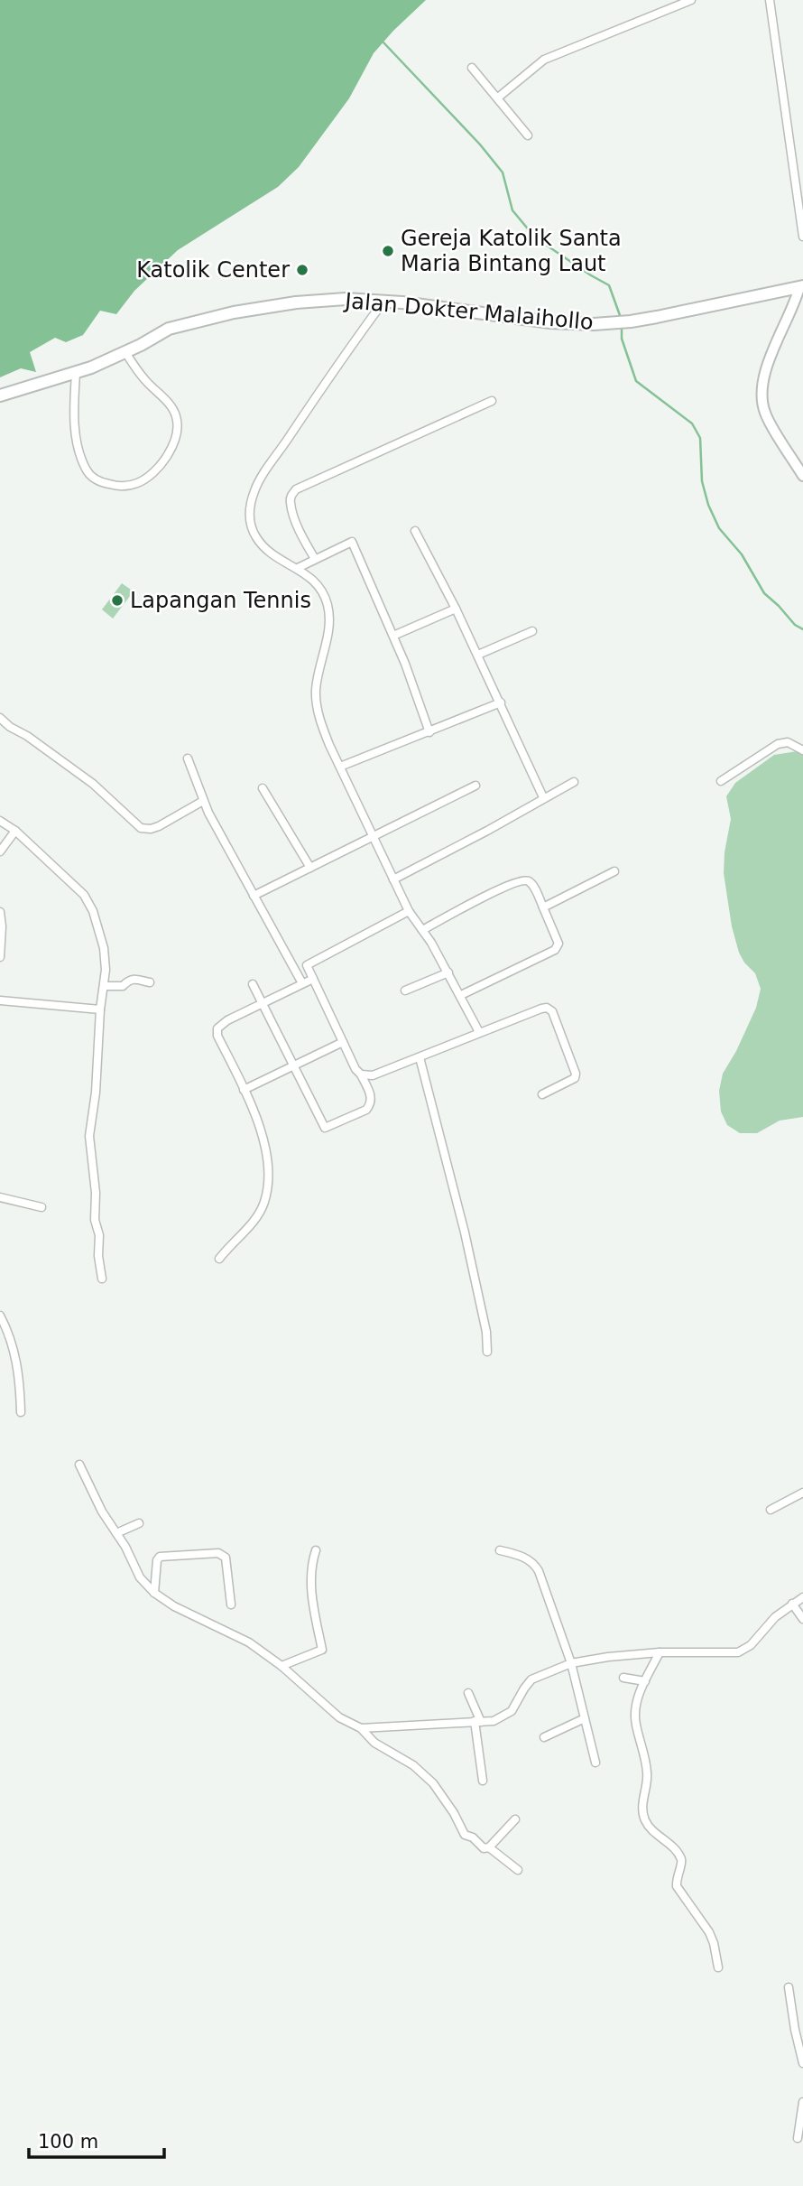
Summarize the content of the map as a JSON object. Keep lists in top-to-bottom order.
{
  "streets": {
    "main road": ["Jalan Dokter Malaihollo"]
  },
  "places": ["Gereja Katolik Santa Maria Bintang Laut", "Katolik Center", "Lapangan Tennis"],
  "scale_bar": "100 m"
}
